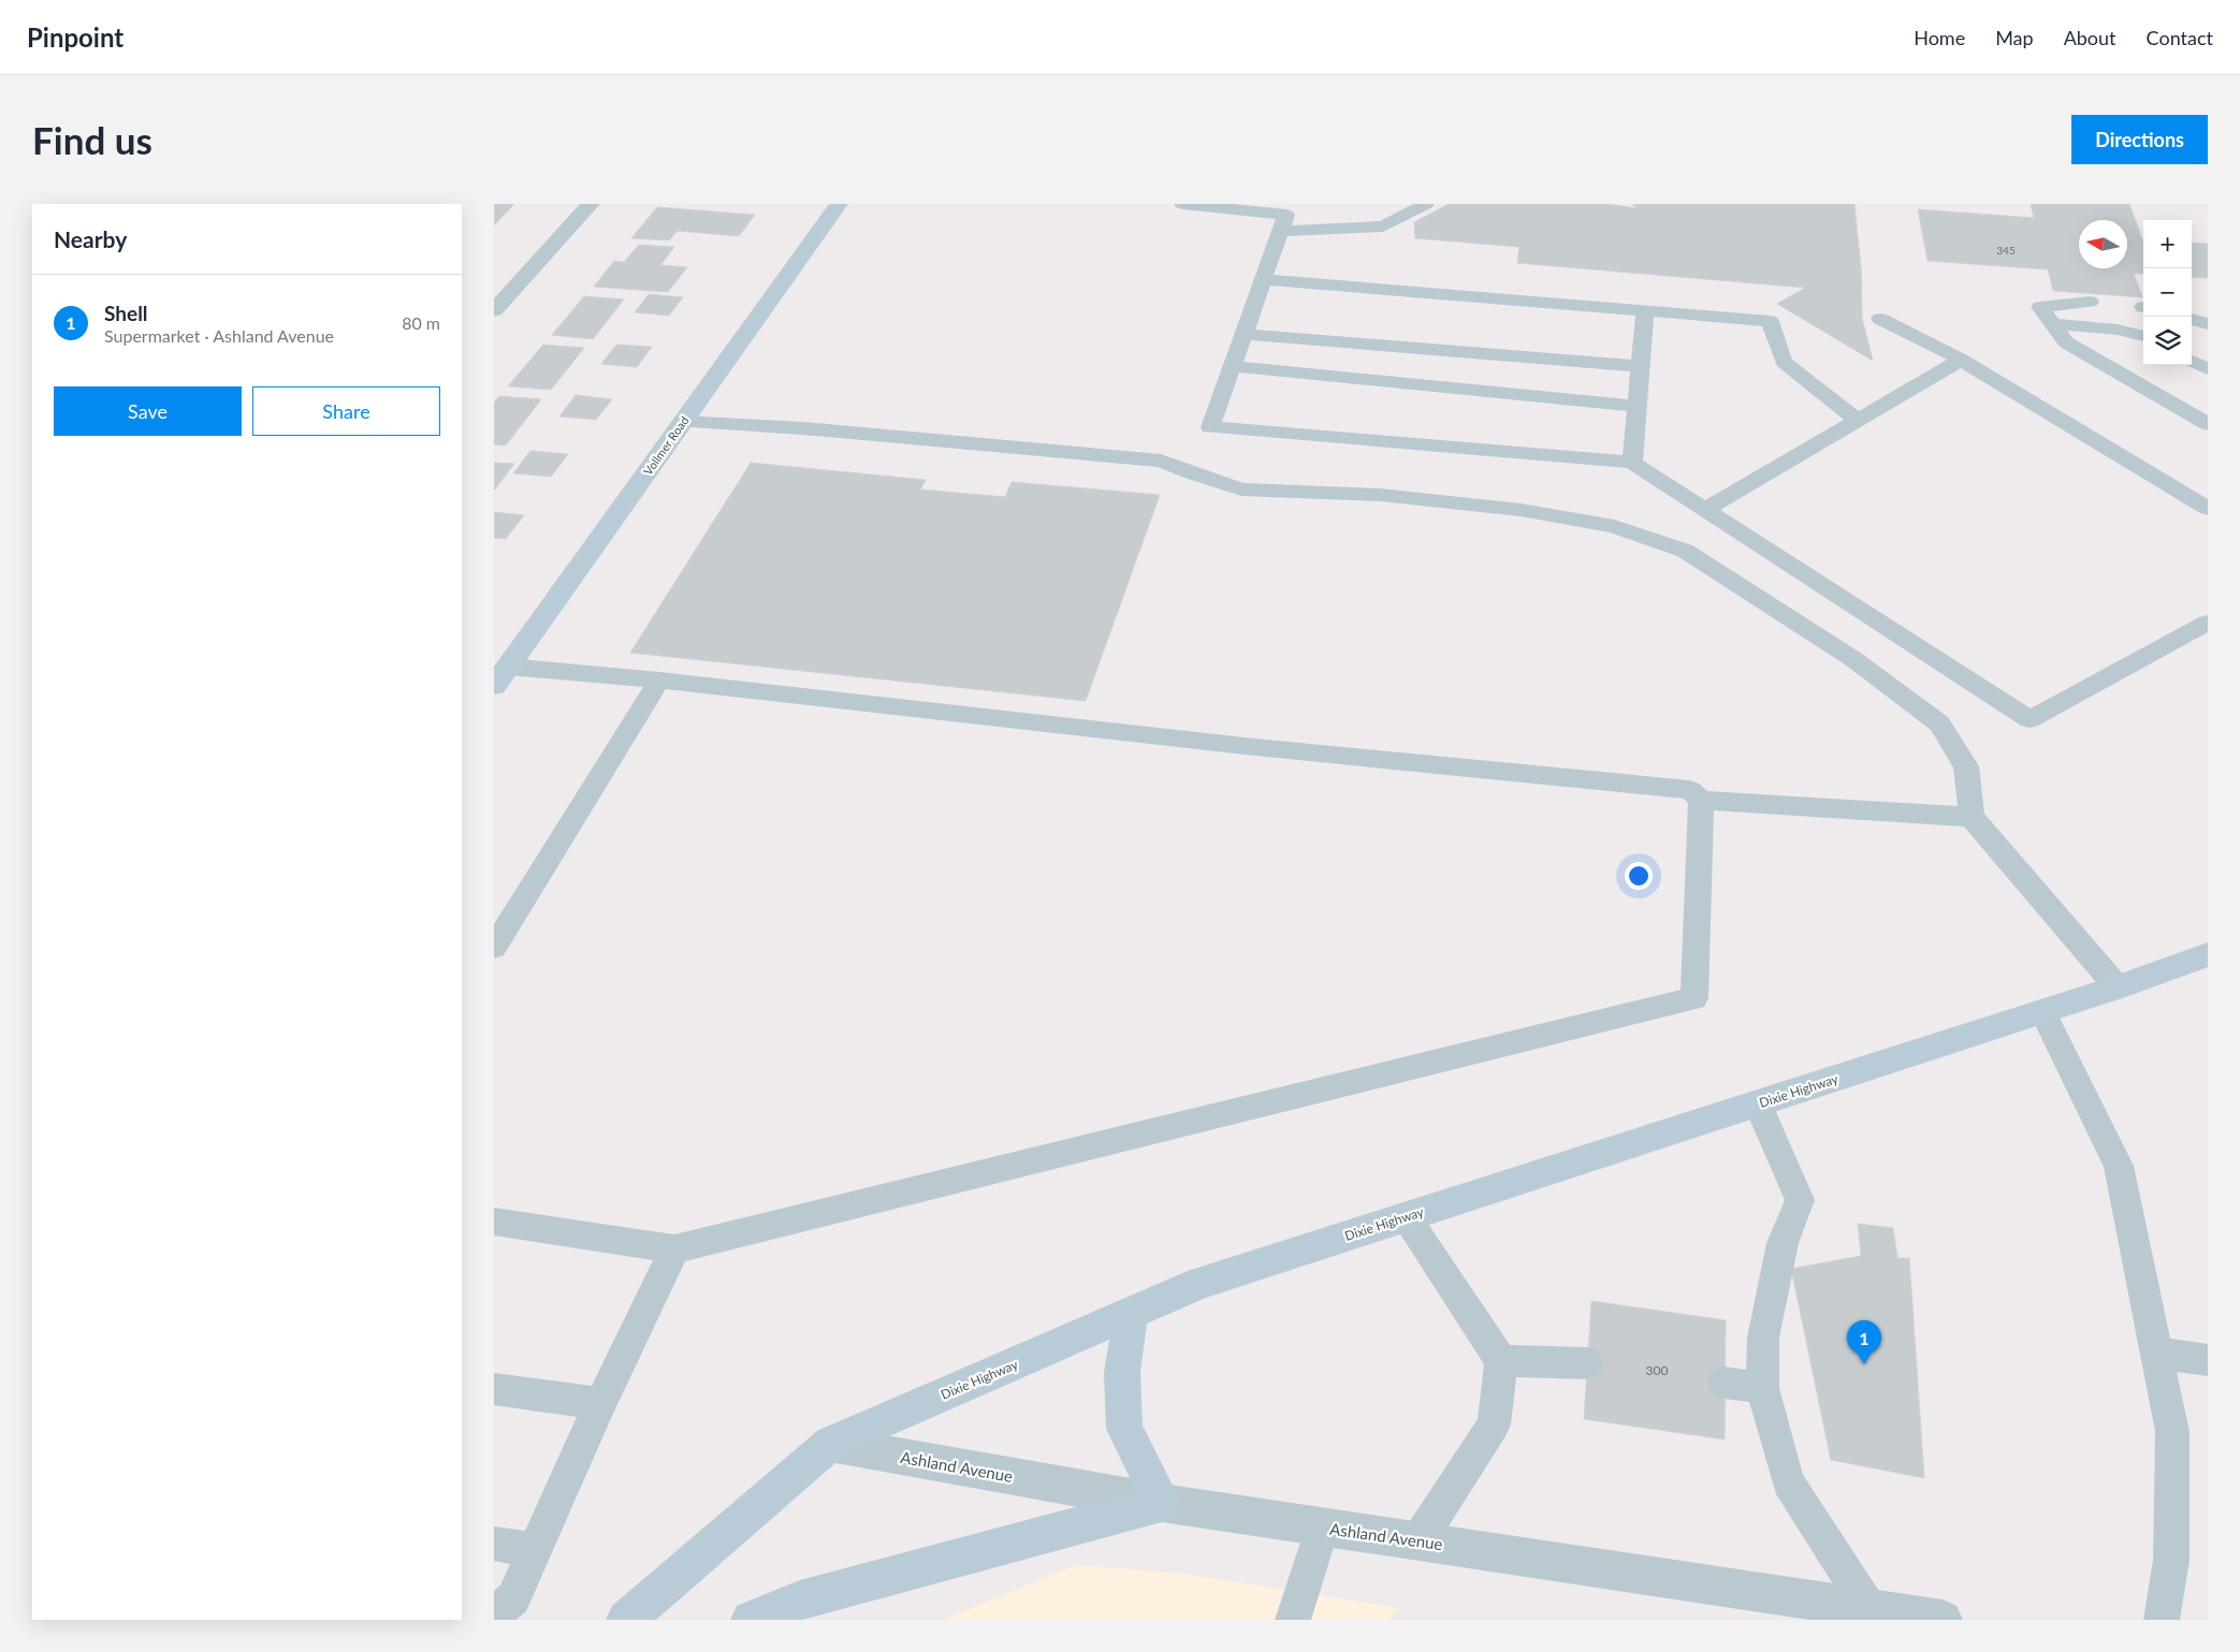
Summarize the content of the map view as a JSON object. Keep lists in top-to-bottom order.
{
  "streets": {
    "main road": ["Vollmer Road", "Dixie Highway"],
    "street": ["Ashland Avenue"]
  },
  "crossings": [
    ["Dixie Highway", "Ashland Avenue"]
  ],
  "house_numbers": ["345", "300"],
  "north": "left",
  "page": {
    "header": "Pinpoint",
    "nav": [
      "Home",
      "Map",
      "About",
      "Contact"
    ],
    "buttons": [
      "Directions",
      ["Save", "Share"]
    ],
    "title": "Find us",
    "heading": "Nearby",
    "map_buttons": ["+", "−"],
    "list": [
      {
        "mark": "1",
        "name": "Shell",
        "note": "Supermarket · Ashland Avenue",
        "value": "80 m"
      }
    ],
    "pins": "1"
  }
}
